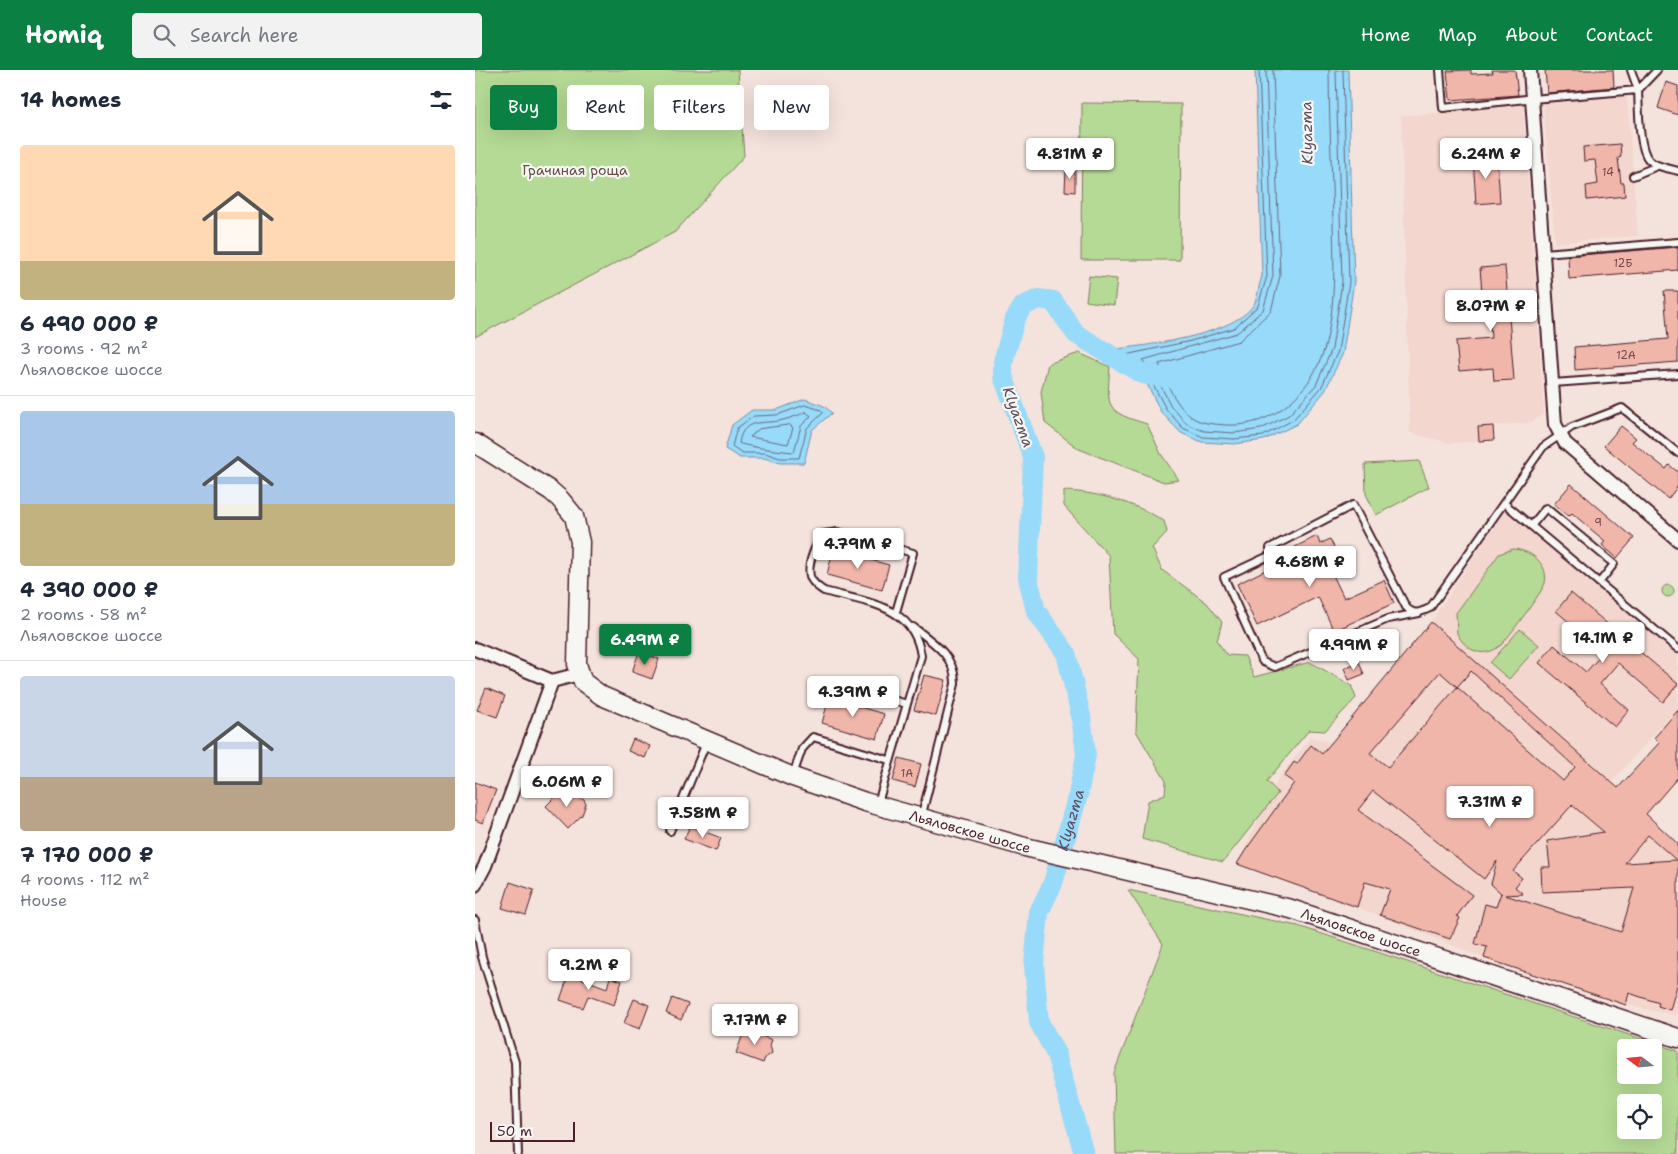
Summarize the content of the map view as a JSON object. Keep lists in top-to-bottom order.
{
  "streets": {
    "street": ["Льяловское шоссе"]
  },
  "water": ["Klyazma"],
  "parks": ["Грачиная роща"],
  "house_numbers": [
    "14",
    "12Б",
    "12А",
    "9",
    "1А"
  ],
  "scale_bar": "50 m",
  "north": "left",
  "page": {
    "header": "Homiq",
    "search": "Search here",
    "nav": [
      "Home",
      "Map",
      "About",
      "Contact"
    ],
    "heading": "14 homes",
    "chip": [
      "Buy",
      "Rent",
      "Filters",
      "New"
    ],
    "list": [
      {
        "name": "6 490 000 ₽",
        "note": "3 rooms · 92 m² · Льяловское шоссе"
      },
      {
        "name": "4 390 000 ₽",
        "note": "2 rooms · 58 m² · Льяловское шоссе"
      },
      {
        "name": "7 170 000 ₽",
        "note": "4 rooms · 112 m² · House"
      }
    ],
    "price": [
      "4.81M ₽",
      "6.24M ₽",
      "8.07M ₽",
      "4.79M ₽",
      "4.68M ₽",
      "14.1M ₽",
      "6.49M ₽",
      "4.99M ₽",
      "4.39M ₽",
      "6.06M ₽",
      "7.31M ₽",
      "7.58M ₽",
      "9.2M ₽",
      "7.17M ₽"
    ],
    "scale": "50 m"
  }
}
